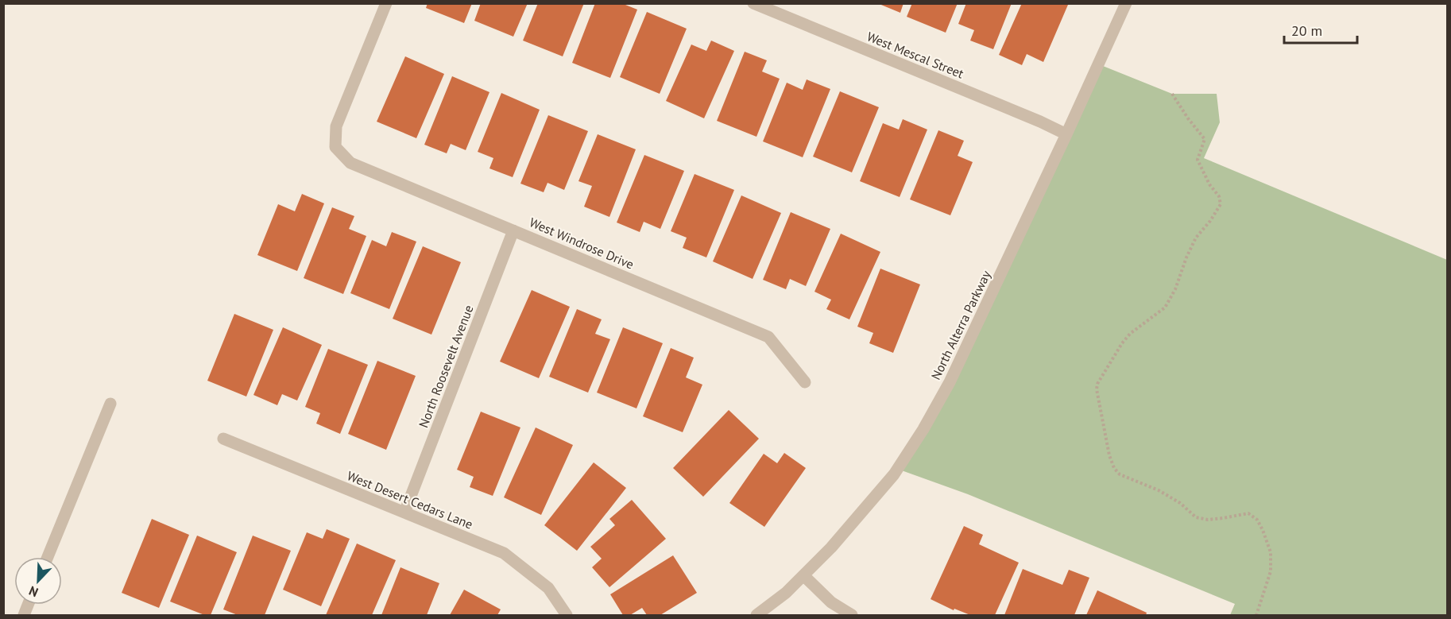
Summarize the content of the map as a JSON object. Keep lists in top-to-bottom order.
{
  "streets": {
    "street": [
      "West Mescal Street",
      "West Windrose Drive",
      "North Alterra Parkway",
      "North Roosevelt Avenue",
      "West Desert Cedars Lane"
    ]
  },
  "crossings": [
    ["West Mescal Street", "North Alterra Parkway"],
    ["West Windrose Drive", "North Roosevelt Avenue"],
    ["North Roosevelt Avenue", "West Desert Cedars Lane"]
  ],
  "scale_bar": "20 m",
  "north": "bottom left"
}
